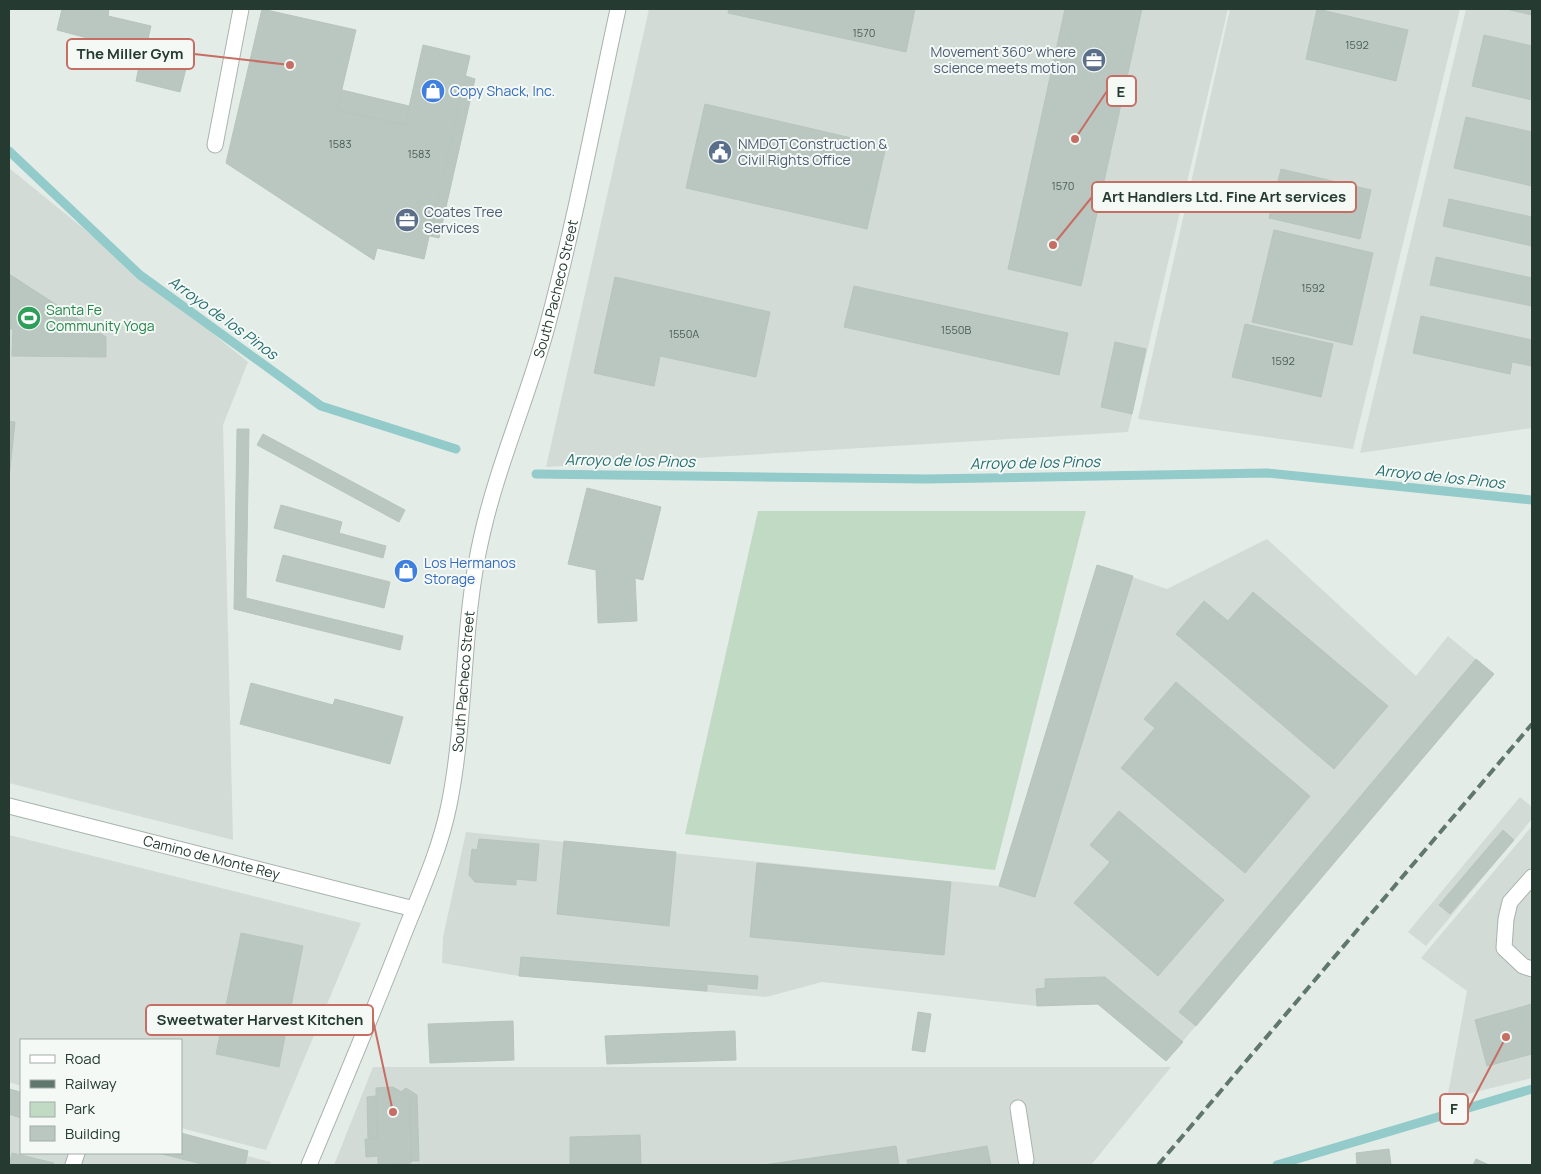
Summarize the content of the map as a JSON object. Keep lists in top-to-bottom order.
{
  "streets": {
    "street": ["South Pacheco Street", "Camino de Monte Rey"]
  },
  "crossings": [
    ["South Pacheco Street", "Camino de Monte Rey"]
  ],
  "water": ["Arroyo de los Pinos"],
  "places": {
    "office": ["Movement 360° where science meets motion", "Coates Tree Services"],
    "other": [
      "The Miller Gym",
      "E",
      "Art Handlers Ltd. Fine Art services",
      "F",
      "Sweetwater Harvest Kitchen"
    ],
    "shop": ["Copy Shack, Inc.", "Los Hermanos Storage"],
    "public building": ["NMDOT Construction & Civil Rights Office"],
    "sports": ["Santa Fe Community Yoga"]
  },
  "house_numbers": [
    "1570",
    "1592",
    "1583",
    "1583",
    "1570",
    "1592",
    "1550B",
    "1550A",
    "1592"
  ],
  "legend": [
    "Road",
    "Railway",
    "Park",
    "Building"
  ]
}
